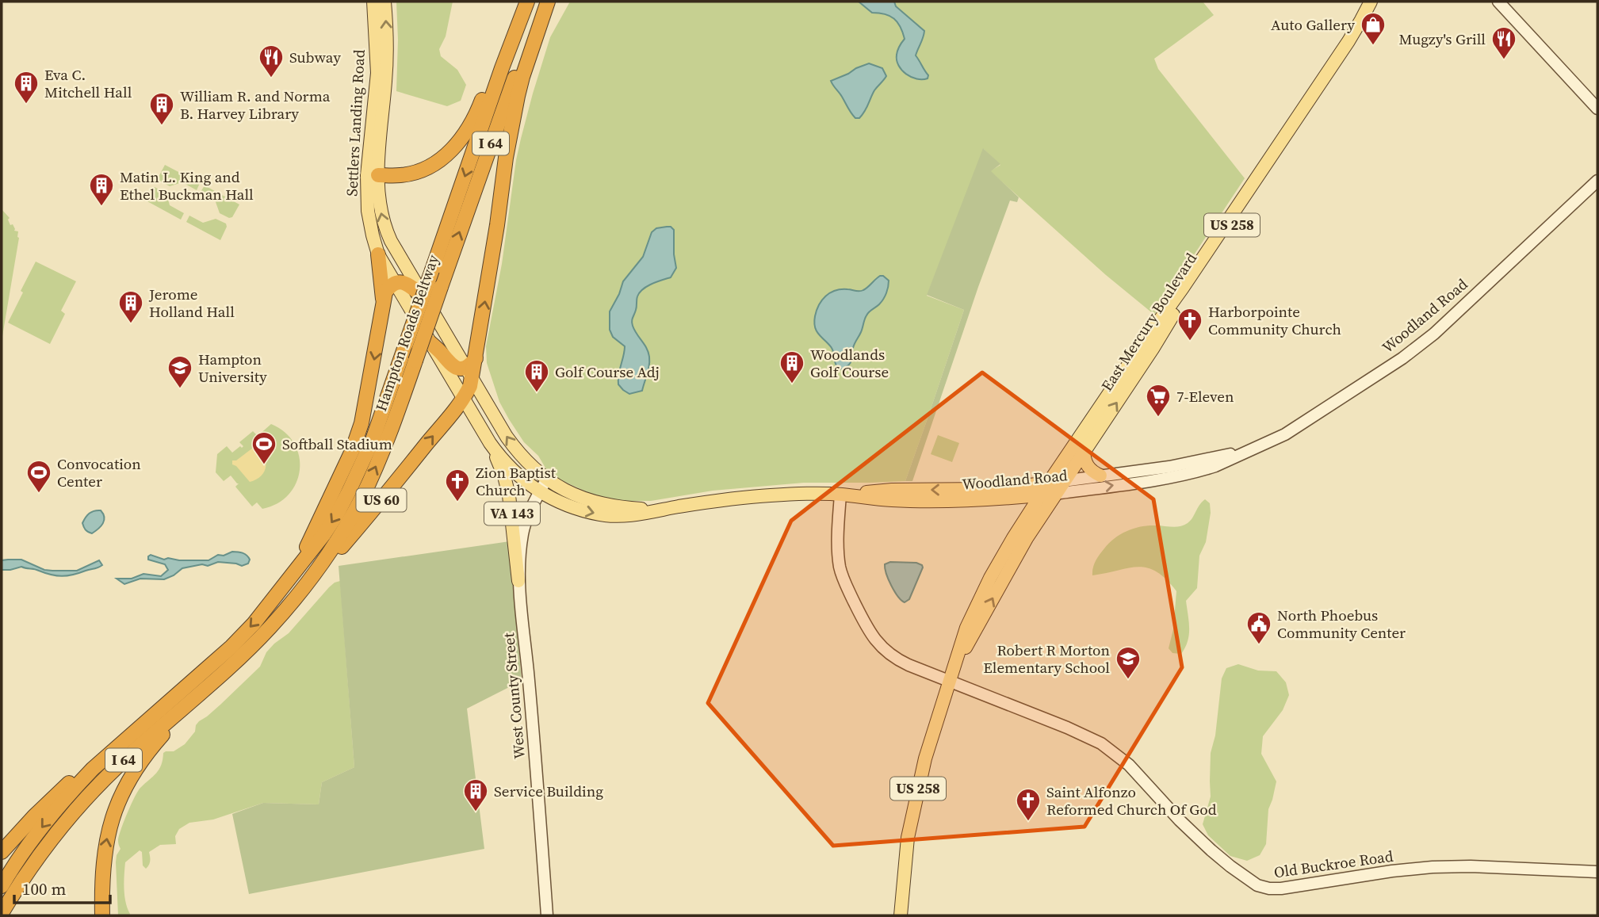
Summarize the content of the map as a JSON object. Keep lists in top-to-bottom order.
{
  "streets": {
    "highway": ["I 64", "Hampton Roads Beltway", "US 60"],
    "main road": [
      "Settlers Landing Road",
      "US 258",
      "Woodland Road",
      "East Mercury Boulevard",
      "VA 143",
      "West County Street",
      "Old Buckroe Road"
    ]
  },
  "crossings": [
    ["Settlers Landing Road", "Woodland Road"],
    ["Settlers Landing Road", "US 60"],
    ["Settlers Landing Road", "VA 143"],
    ["Settlers Landing Road", "West County Street"],
    ["Woodland Road", "East Mercury Boulevard"],
    ["Woodland Road", "West County Street"],
    ["Woodland Road", "Old Buckroe Road"],
    ["East Mercury Boulevard", "Old Buckroe Road"],
    ["Hampton Roads Beltway", "US 60"],
    ["VA 143", "West County Street"]
  ],
  "places": {
    "shop": ["Auto Gallery"],
    "restaurant": ["Mugzy's Grill", "Subway"],
    "building": [
      "Eva C. Mitchell Hall",
      "William R. and Norma B. Harvey Library",
      "Matin L. King and Ethel Buckman Hall",
      "Jerome Holland Hall",
      "Woodlands Golf Course",
      "Golf Course Adj",
      "Service Building"
    ],
    "church": ["Harborpointe Community Church", "Zion Baptist Church", "Saint Alfonzo Reformed Church Of God"],
    "school or university": ["Hampton University", "Robert R Morton Elementary School"],
    "supermarket": ["7-Eleven"],
    "sports": ["Softball Stadium", "Convocation Center"],
    "public building": ["North Phoebus Community Center"]
  },
  "scale_bar": "100 m"
}
